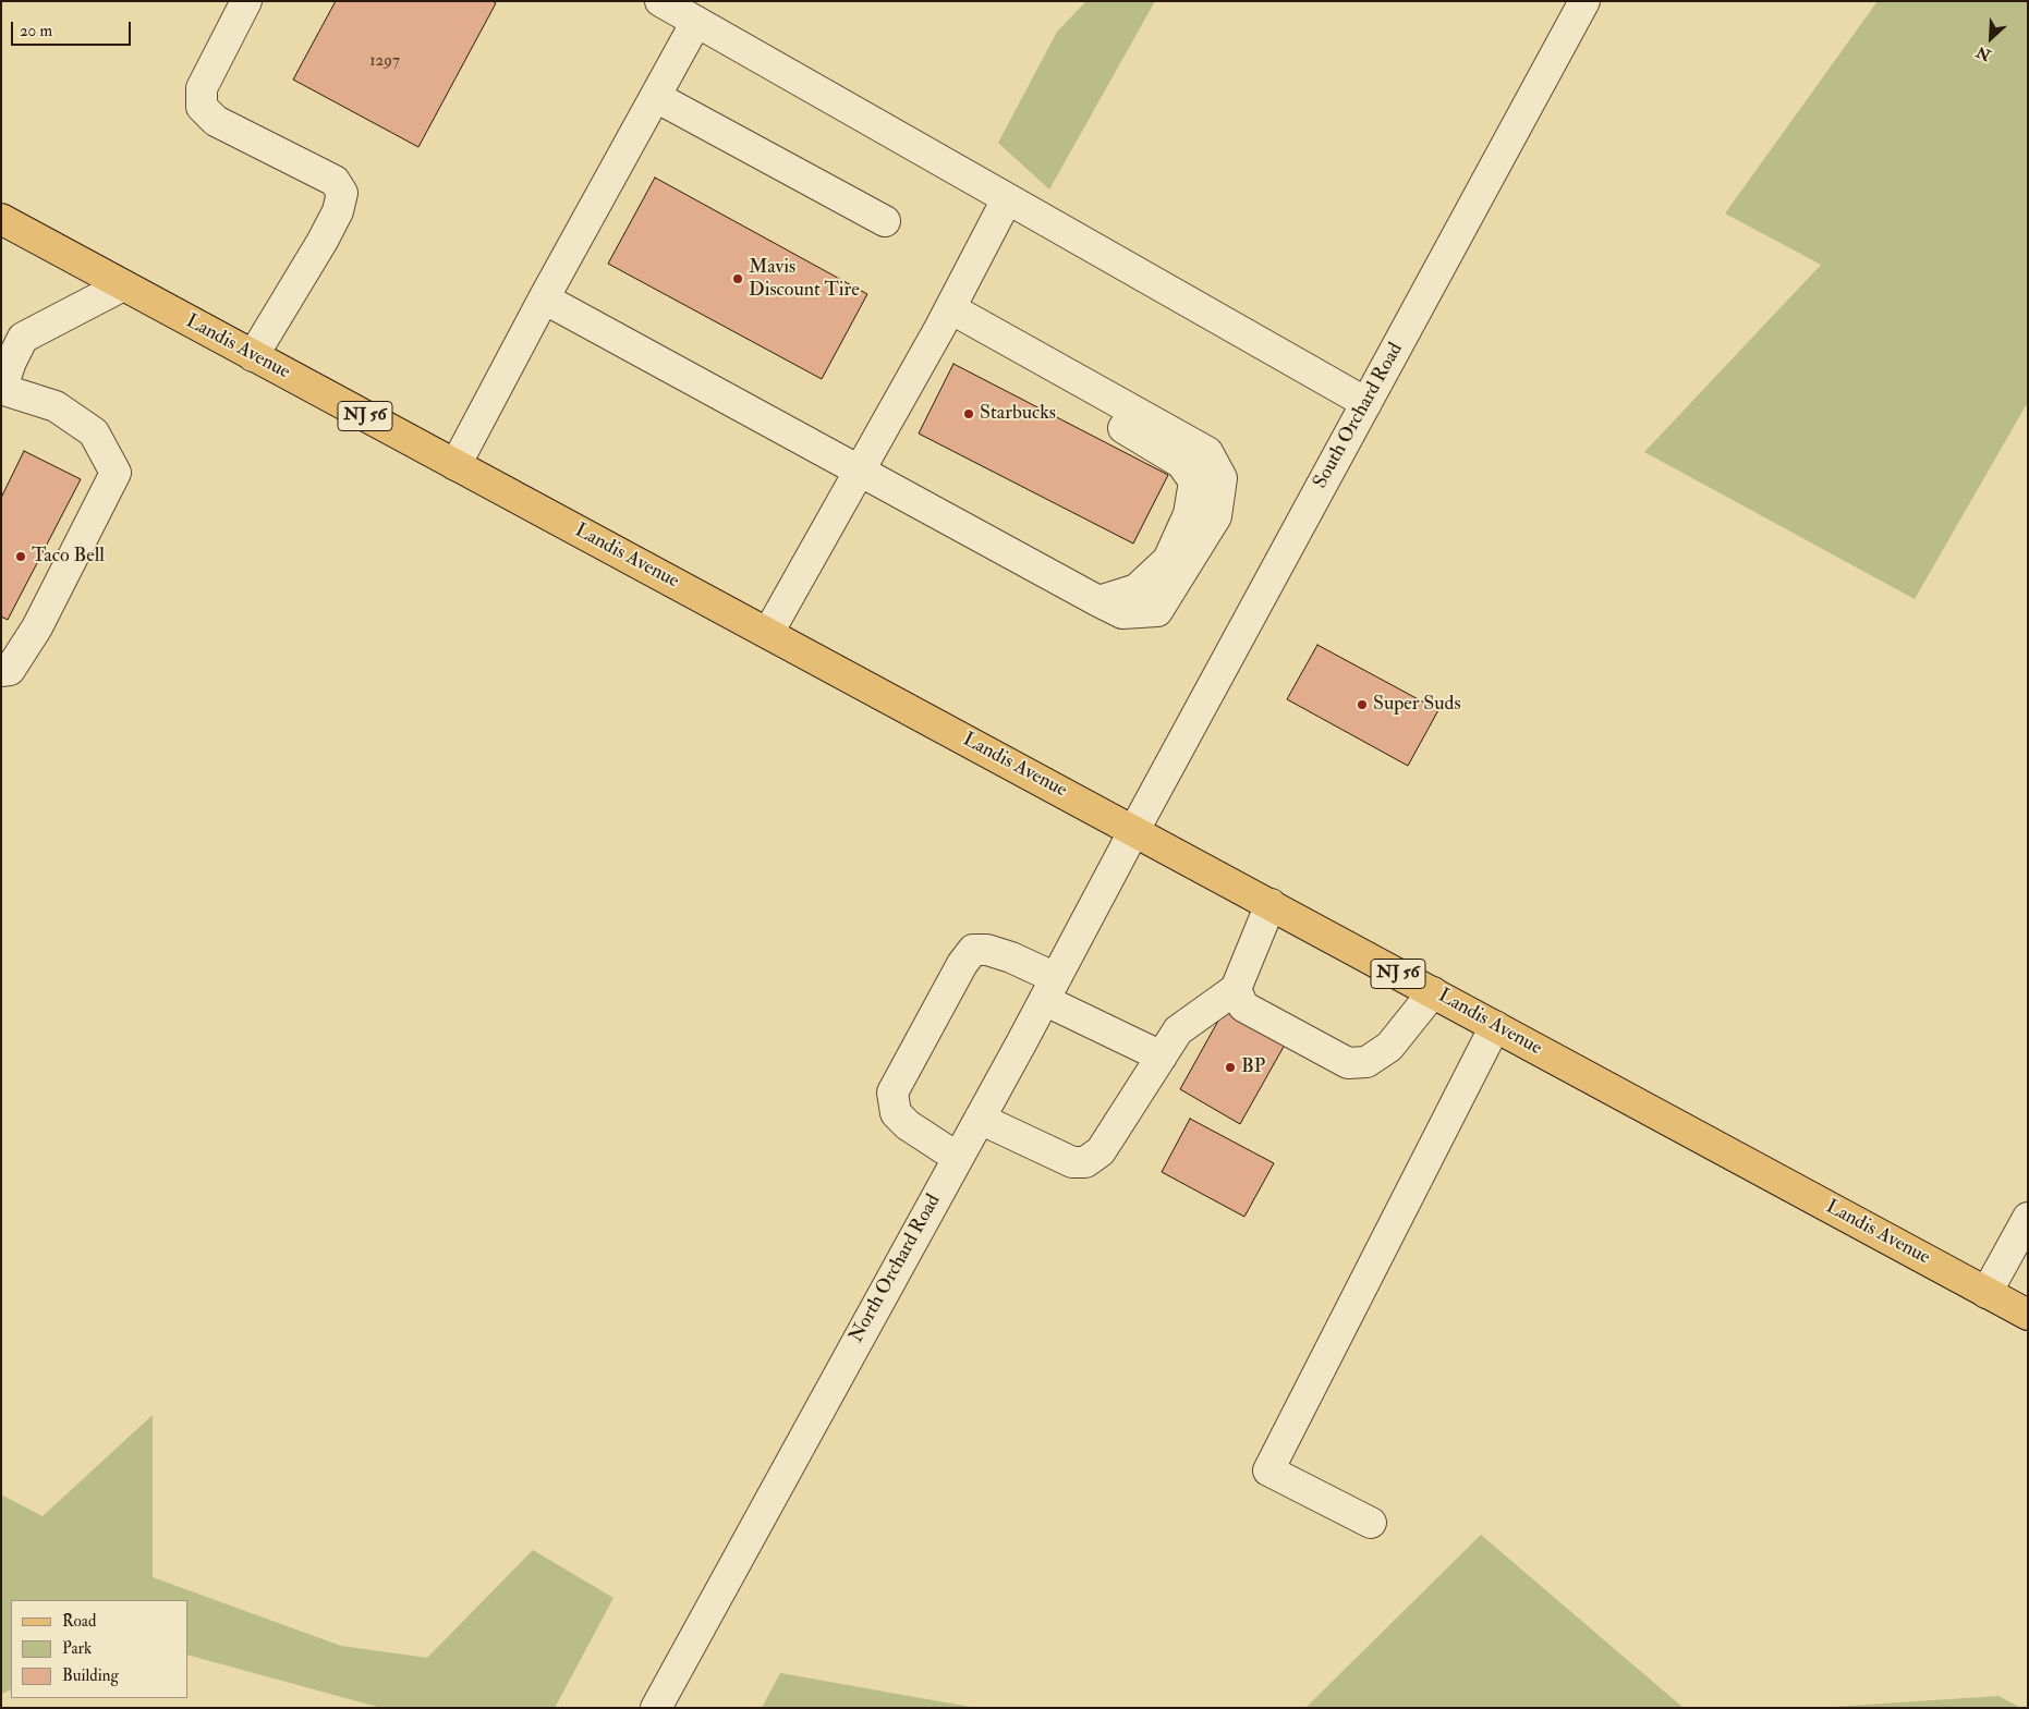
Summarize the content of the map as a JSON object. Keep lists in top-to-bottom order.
{
  "streets": {
    "main road": ["Landis Avenue", "NJ 56"],
    "street": ["South Orchard Road", "North Orchard Road"]
  },
  "crossings": [
    ["Landis Avenue", "South Orchard Road"],
    ["Landis Avenue", "North Orchard Road"],
    ["South Orchard Road", "North Orchard Road"]
  ],
  "places": [
    "Mavis Discount Tire",
    "Starbucks",
    "Taco Bell",
    "Super Suds",
    "BP"
  ],
  "house_numbers": ["1297"],
  "legend": ["Road", "Park", "Building"],
  "scale_bar": "20 m",
  "north": "bottom left"
}
